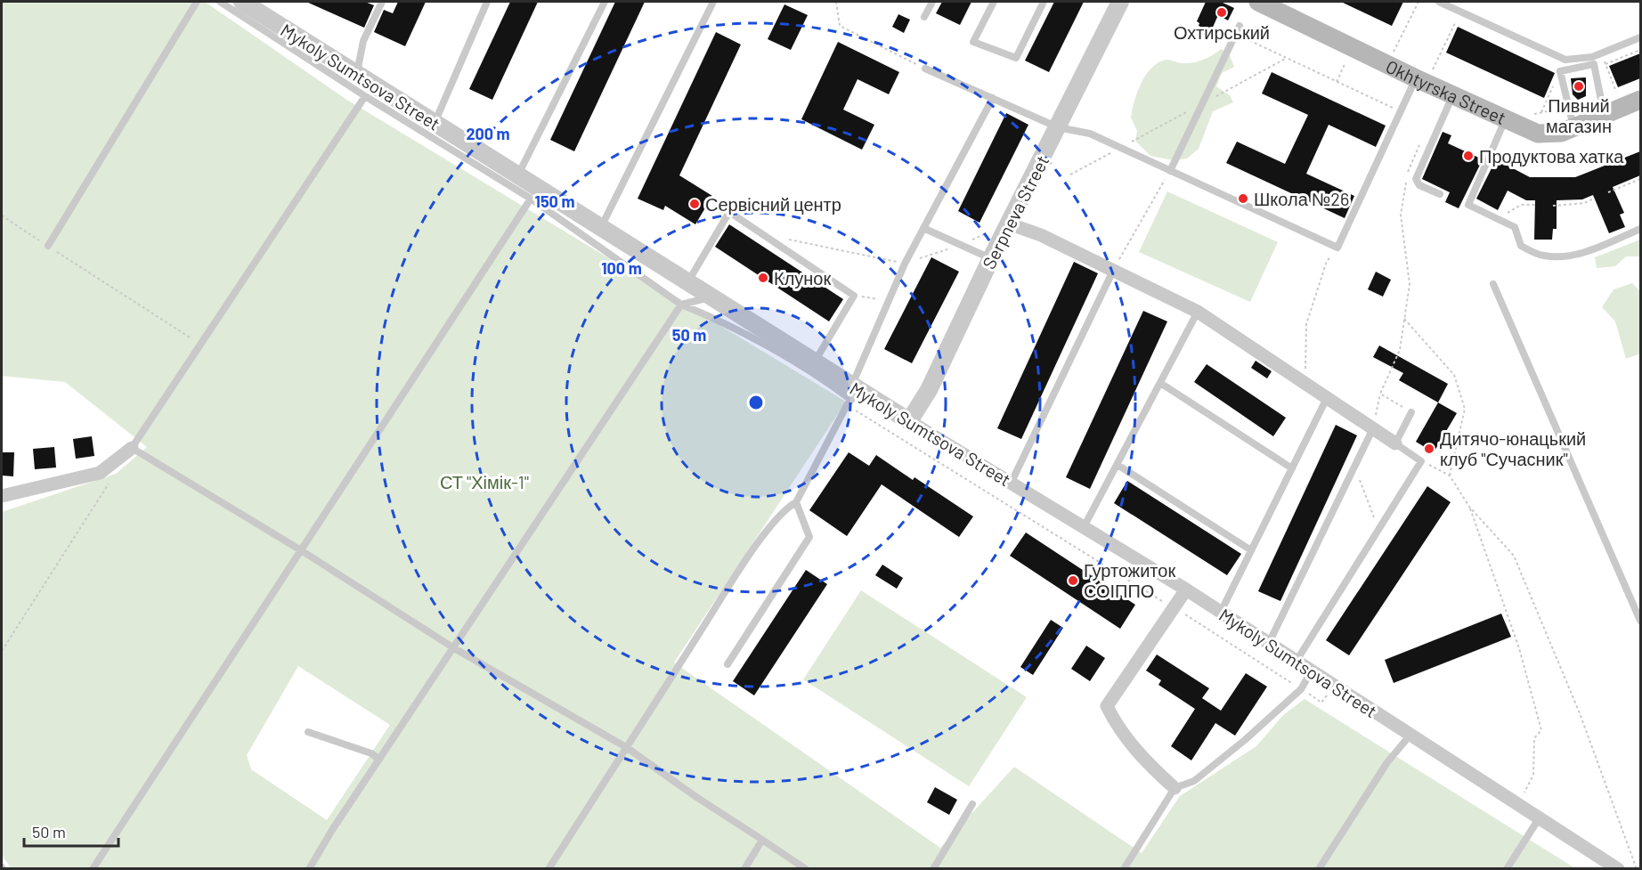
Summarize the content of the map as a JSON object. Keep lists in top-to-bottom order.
{
  "streets": {
    "main road": ["Okhtyrska Street"],
    "street": ["Mykoly Sumtsova Street", "Serpneva Street"]
  },
  "crossings": [
    ["Mykoly Sumtsova Street", "Serpneva Street"]
  ],
  "parks": ["СТ \"Хімік-1\""],
  "places": [
    "Охтирський",
    "Пивний магазин",
    "Продуктова хатка",
    "Школа №26",
    "Сервісний центр",
    "Клунок",
    "Дитячо-юнацький клуб \"Сучасник\"",
    "Гуртожиток СОІППО"
  ],
  "scale_bar": "50 m",
  "rings": [
    "200 m",
    "150 m",
    "100 m",
    "50 m"
  ]
}
